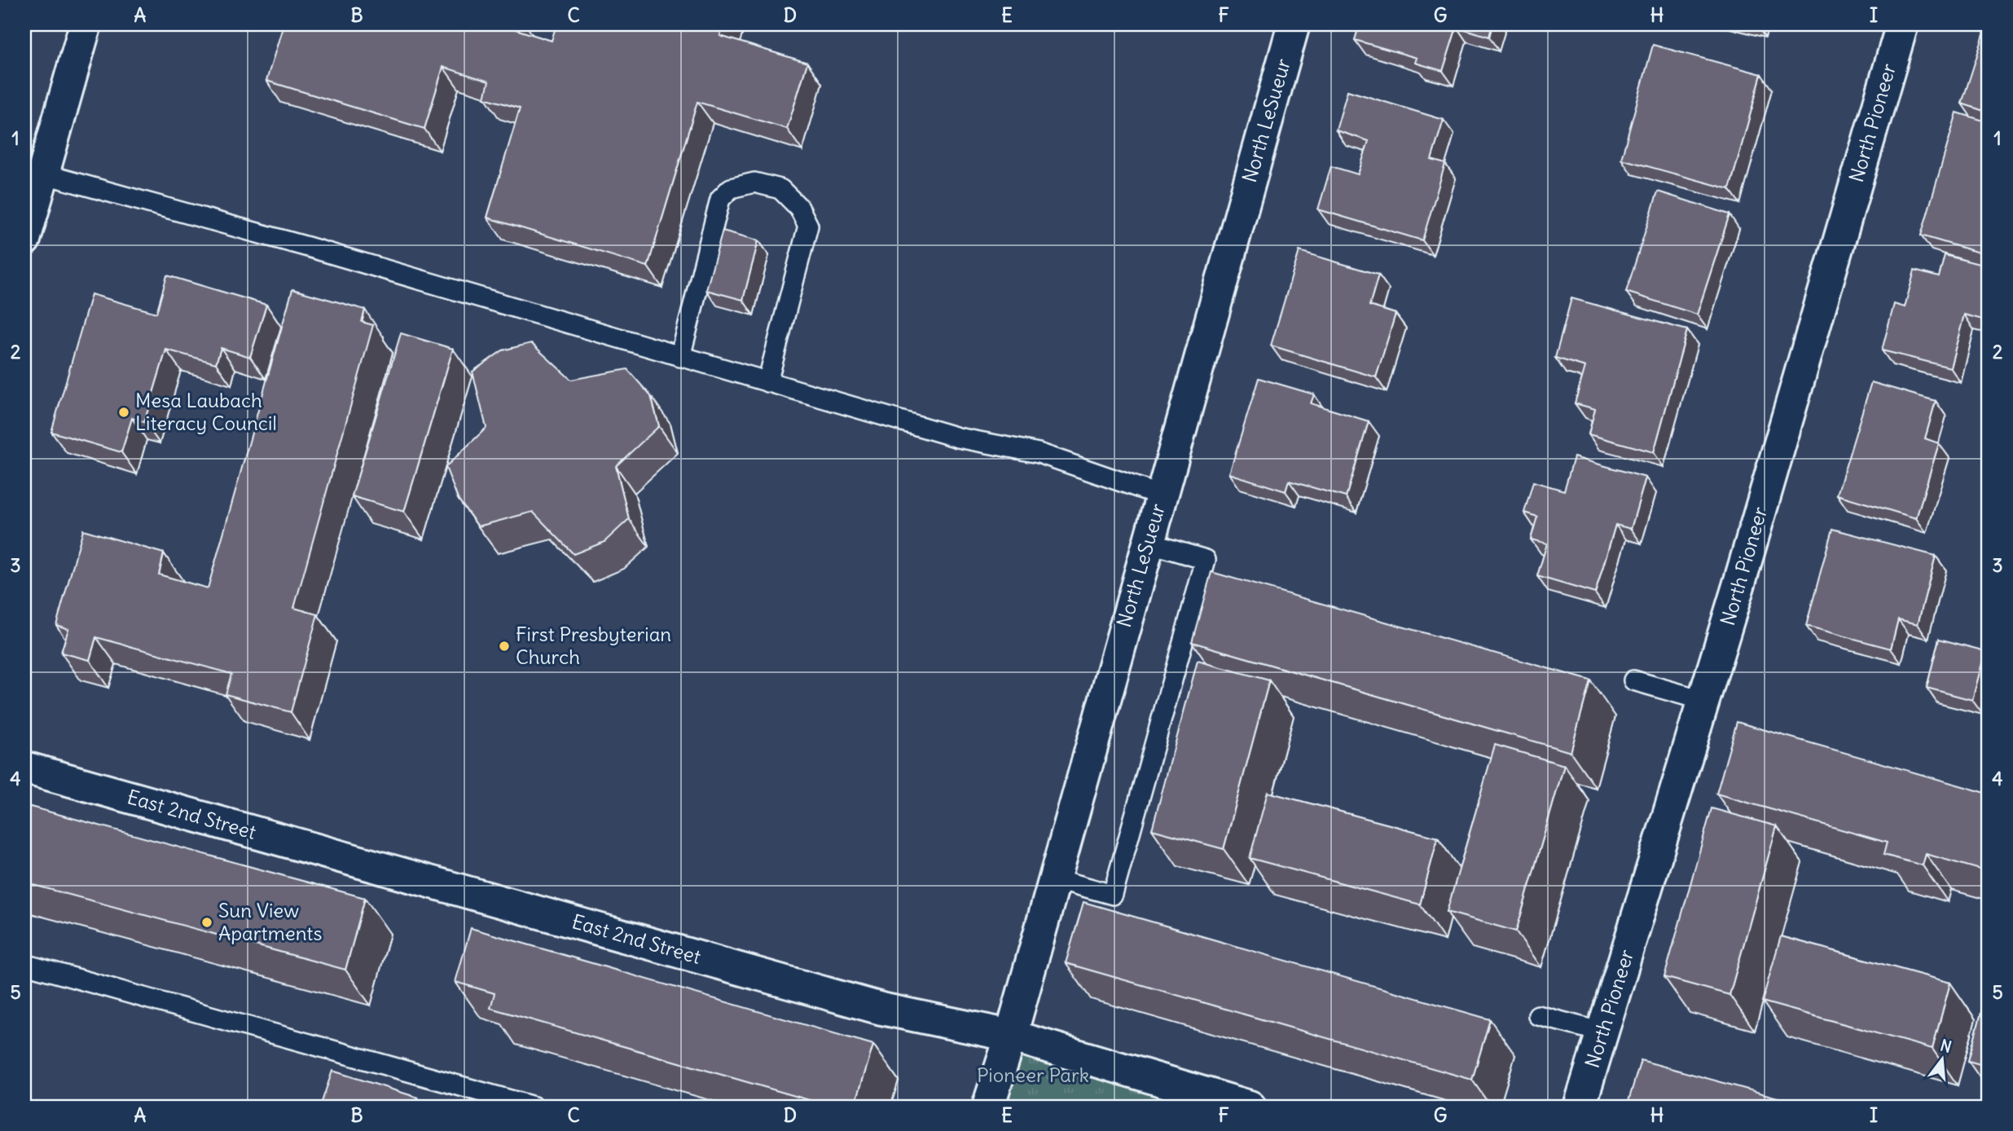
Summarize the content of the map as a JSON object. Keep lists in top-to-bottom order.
{
  "streets": {
    "street": ["North LeSueur", "North Pioneer", "East 2nd Street"]
  },
  "crossings": [
    ["North LeSueur", "East 2nd Street"]
  ],
  "parks": ["Pioneer Park"],
  "places": ["Mesa Laubach Literacy Council", "First Presbyterian Church", "Sun View Apartments"],
  "north": "top",
  "grid": {
    "columns": [
      "A",
      "B",
      "C",
      "D",
      "E",
      "F",
      "G",
      "H",
      "I"
    ],
    "rows": [
      "1",
      "2",
      "3",
      "4",
      "5"
    ]
  }
}
